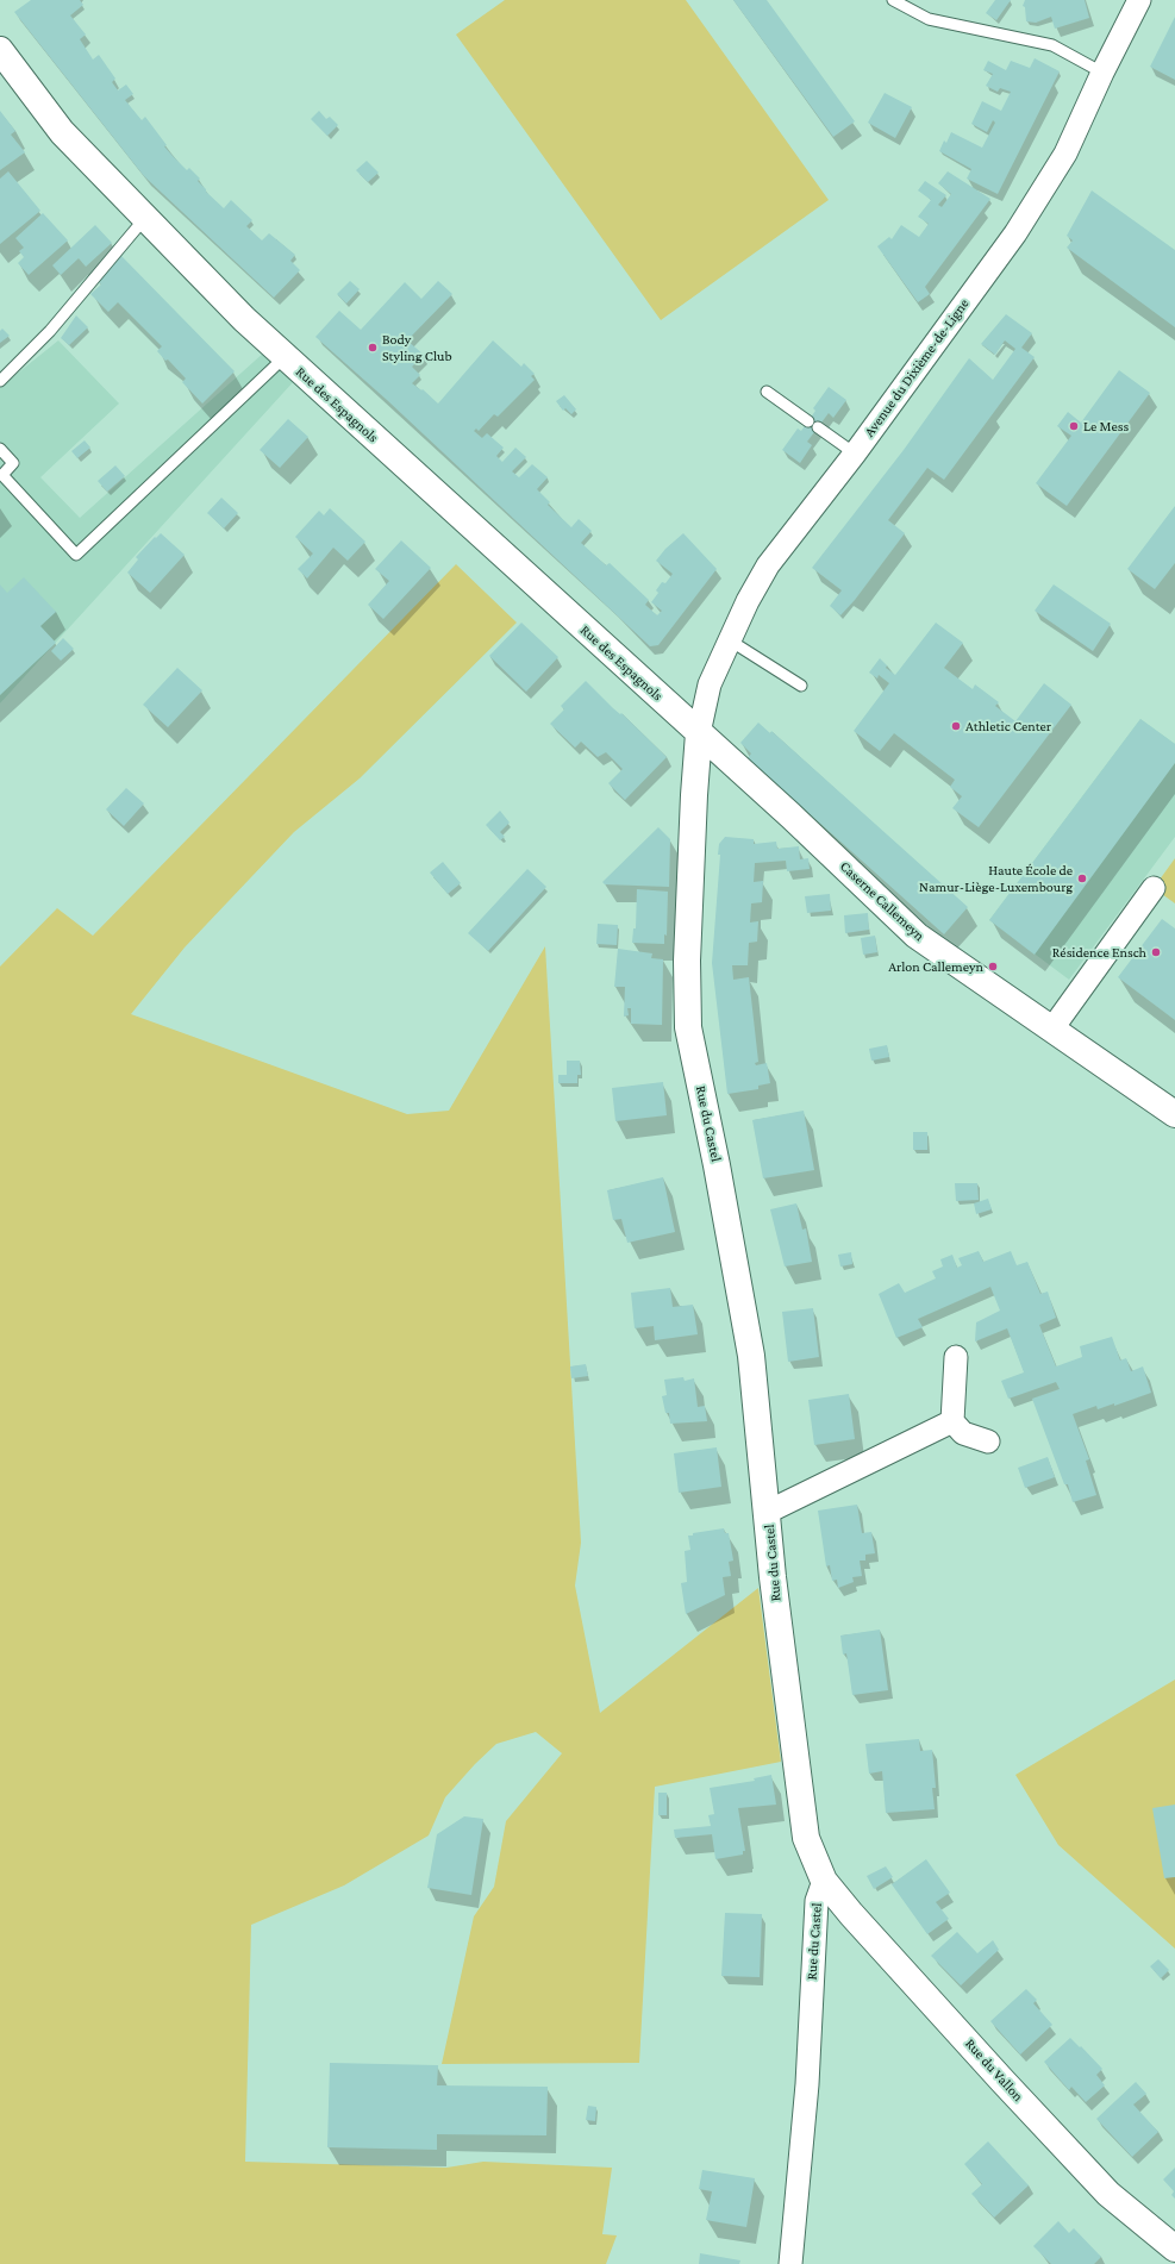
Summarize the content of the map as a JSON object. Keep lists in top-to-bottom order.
{
  "streets": {
    "street": [
      "Avenue du Dixième-de-Ligne",
      "Rue des Espagnols",
      "Caserne Callemeyn",
      "Rue du Castel",
      "Rue du Vallon"
    ]
  },
  "crossings": [
    ["Avenue du Dixième-de-Ligne", "Rue des Espagnols"],
    ["Avenue du Dixième-de-Ligne", "Caserne Callemeyn"],
    ["Avenue du Dixième-de-Ligne", "Rue du Castel"],
    ["Rue des Espagnols", "Caserne Callemeyn"],
    ["Rue des Espagnols", "Rue du Castel"],
    ["Caserne Callemeyn", "Rue du Castel"],
    ["Rue du Castel", "Rue du Vallon"]
  ],
  "places": [
    "Body Styling Club",
    "Le Mess",
    "Athletic Center",
    "Haute École de Namur-Liège-Luxembourg",
    "Résidence Ensch",
    "Arlon Callemeyn"
  ]
}
